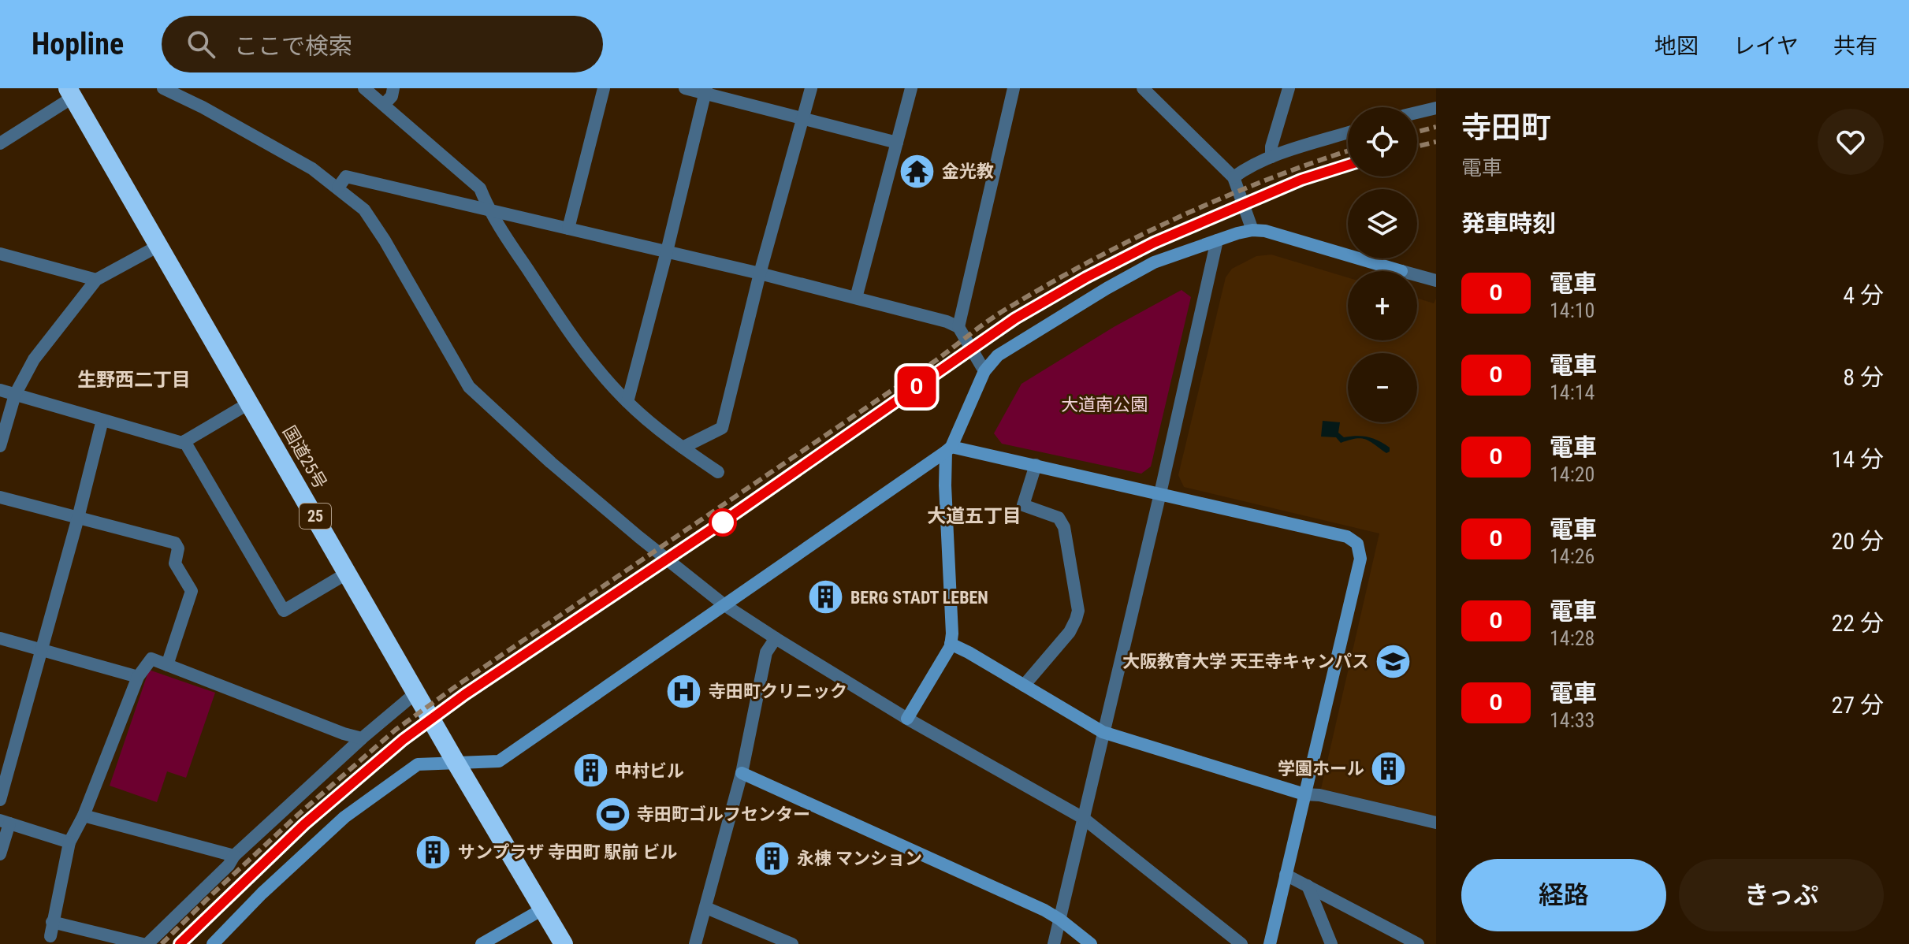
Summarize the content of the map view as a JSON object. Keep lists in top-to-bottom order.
{
  "streets": {
    "highway": ["国道25号", "25"]
  },
  "districts": ["生野西二丁目", "大道五丁目"],
  "parks": ["大道南公園"],
  "places": {
    "temple": ["金光教"],
    "building": [
      "BERG STADT LEBEN",
      "学園ホール",
      "中村ビル",
      "サンプラザ 寺田町 駅前 ビル",
      "永棟 マンション"
    ],
    "school or university": ["大阪教育大学 天王寺キャンパス"],
    "hospital": ["寺田町クリニック"],
    "sports": ["寺田町ゴルフセンター"]
  },
  "page": {
    "header": "Hopline",
    "search": "ここで検索",
    "nav": ["地図", "レイヤ", "共有"],
    "on_map": "O",
    "heading": [
      ["寺田町", "電車"],
      "発車時刻"
    ],
    "map_buttons": ["+", "−"],
    "list": [
      {
        "mark": "O",
        "name": "電車",
        "note": "14:10",
        "value": "4 分"
      },
      {
        "mark": "O",
        "name": "電車",
        "note": "14:14",
        "value": "8 分"
      },
      {
        "mark": "O",
        "name": "電車",
        "note": "14:20",
        "value": "14 分"
      },
      {
        "mark": "O",
        "name": "電車",
        "note": "14:26",
        "value": "20 分"
      },
      {
        "mark": "O",
        "name": "電車",
        "note": "14:28",
        "value": "22 分"
      },
      {
        "mark": "O",
        "name": "電車",
        "note": "14:33",
        "value": "27 分"
      }
    ],
    "buttons": ["経路", "きっぷ"]
  }
}
